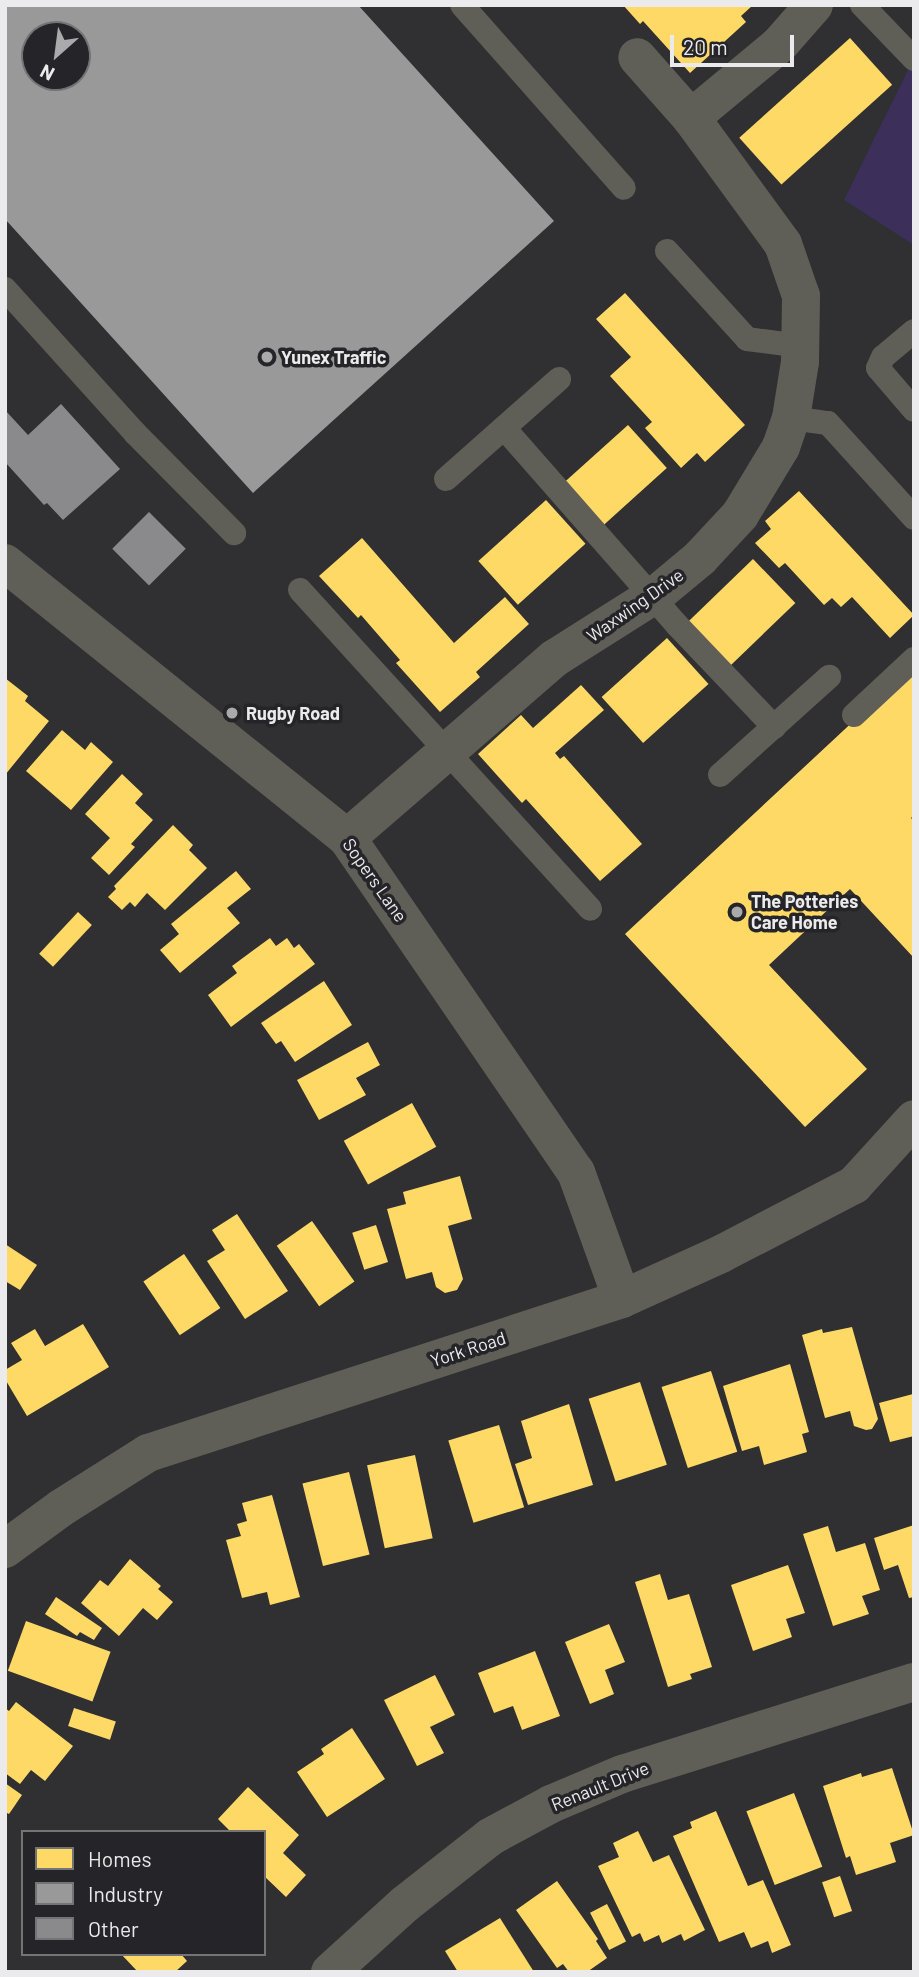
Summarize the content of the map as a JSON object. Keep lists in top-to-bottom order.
{
  "streets": {
    "street": [
      "Waxwing Drive",
      "Sopers Lane",
      "York Road",
      "Renault Drive"
    ]
  },
  "crossings": [
    ["Waxwing Drive", "Sopers Lane"],
    ["Sopers Lane", "York Road"]
  ],
  "places": ["Yunex Traffic", "Rugby Road", "The Potteries Care Home"],
  "legend": ["Homes", "Industry", "Other"],
  "scale_bar": "20 m",
  "north": "bottom left"
}
